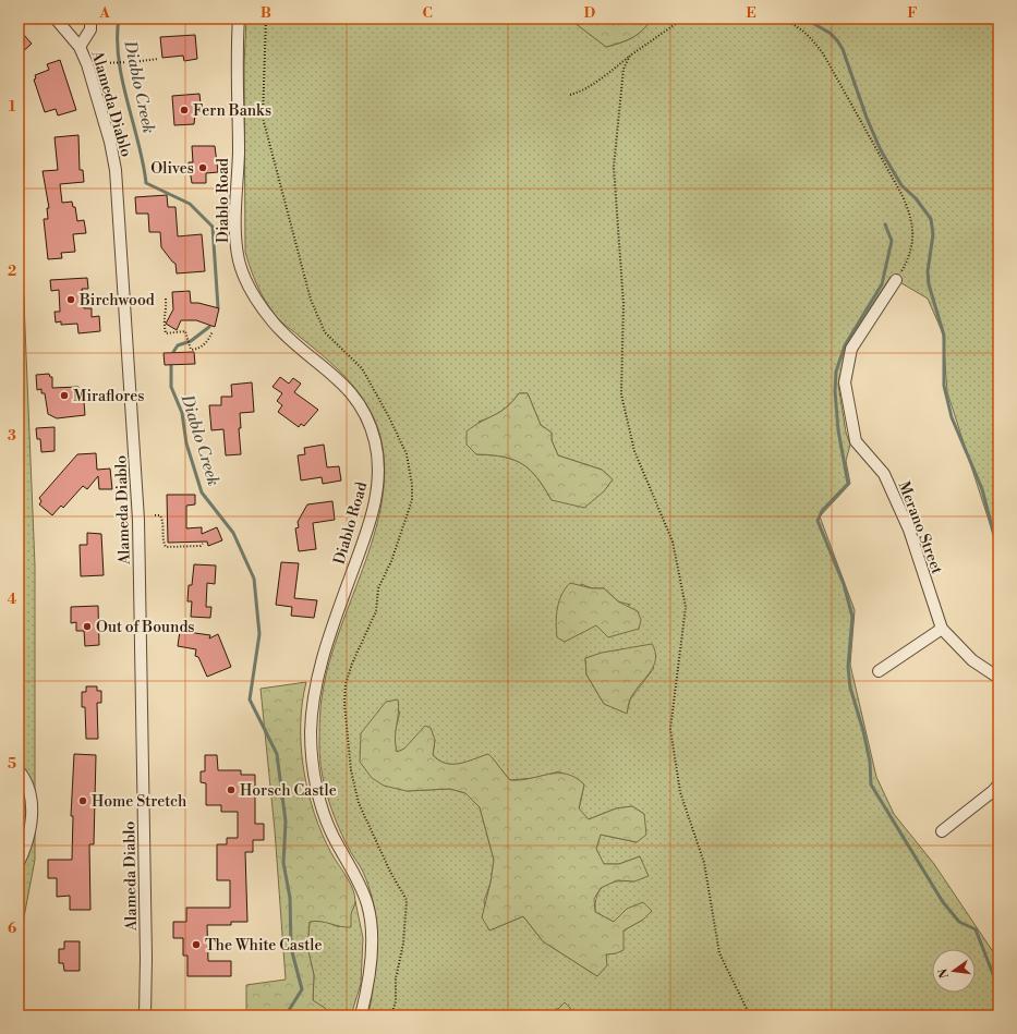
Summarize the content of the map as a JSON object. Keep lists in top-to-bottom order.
{
  "streets": {
    "street": ["Alameda Diablo", "Diablo Road", "Merano Street"]
  },
  "water": ["Diablo Creek"],
  "places": [
    "Fern Banks",
    "Olives",
    "Birchwood",
    "Miraflores",
    "Out of Bounds",
    "Horsch Castle",
    "Home Stretch",
    "The White Castle"
  ],
  "north": "left",
  "grid": {
    "columns": [
      "A",
      "B",
      "C",
      "D",
      "E",
      "F"
    ],
    "rows": [
      "1",
      "2",
      "3",
      "4",
      "5",
      "6"
    ]
  }
}
